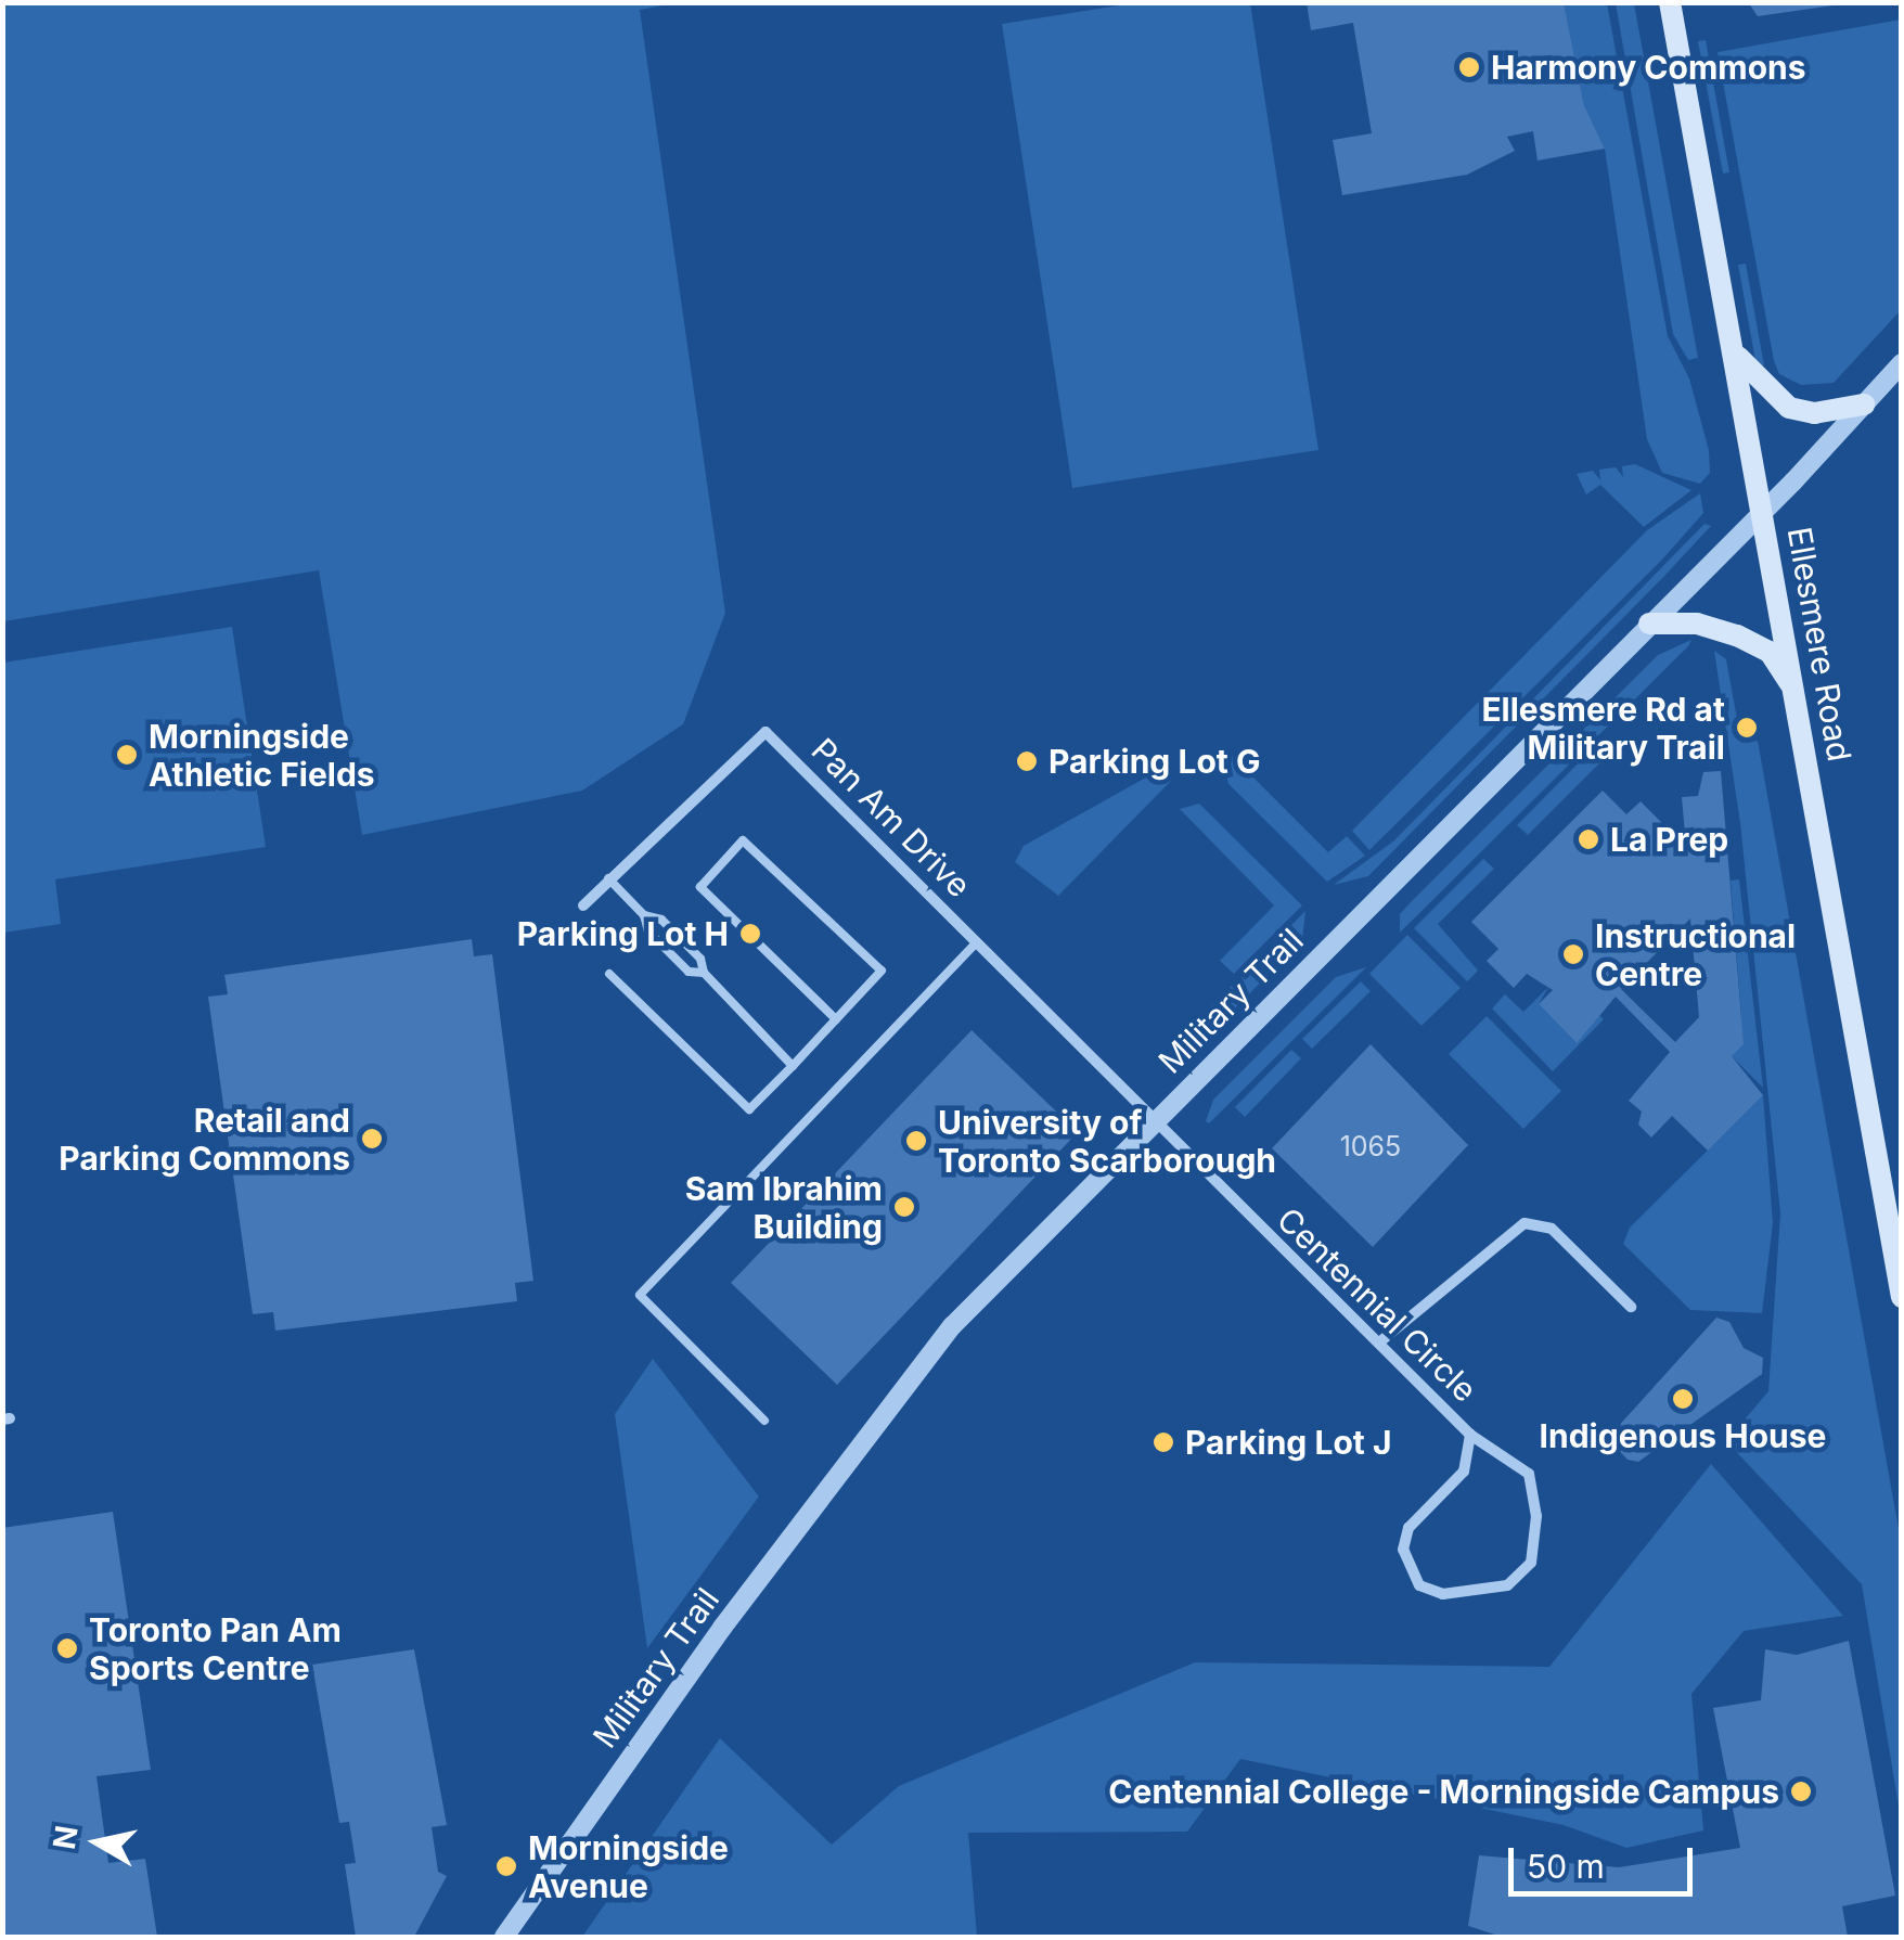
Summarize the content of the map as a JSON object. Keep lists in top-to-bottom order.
{
  "streets": {
    "main road": ["Ellesmere Road"],
    "street": ["Pan Am Drive", "Military Trail", "Centennial Circle"]
  },
  "crossings": [
    ["Ellesmere Road", "Military Trail"],
    ["Pan Am Drive", "Military Trail"],
    ["Pan Am Drive", "Centennial Circle"],
    ["Military Trail", "Centennial Circle"]
  ],
  "places": [
    "Harmony Commons",
    "Ellesmere Rd at Military Trail",
    "Morningside Athletic Fields",
    "Parking Lot G",
    "La Prep",
    "Parking Lot H",
    "Instructional Centre",
    "Retail and Parking Commons",
    "University of Toronto Scarborough",
    "Sam Ibrahim Building",
    "Indigenous House",
    "Parking Lot J",
    "Toronto Pan Am Sports Centre",
    "Centennial College - Morningside Campus",
    "Morningside Avenue"
  ],
  "house_numbers": ["1065"],
  "scale_bar": "50 m",
  "north": "left"
}
